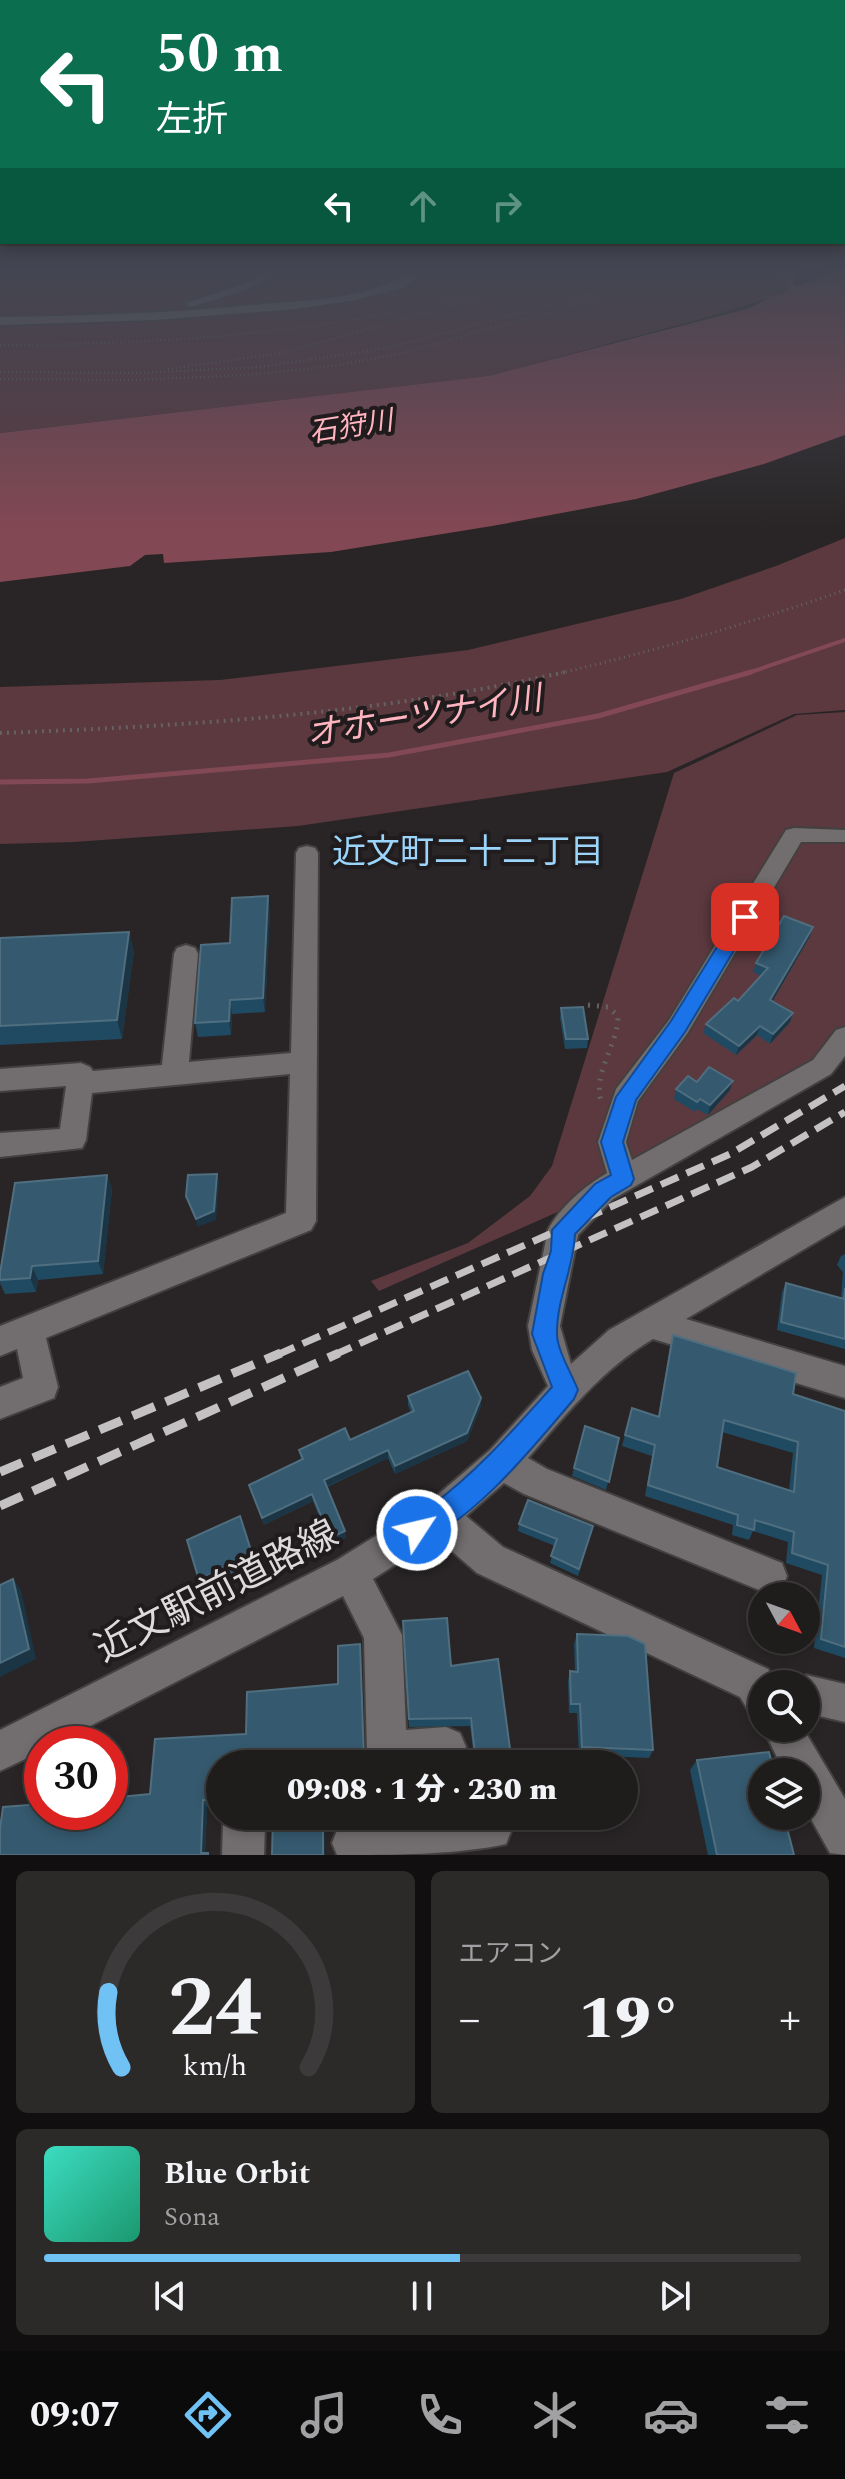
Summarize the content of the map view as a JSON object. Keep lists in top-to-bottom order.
{
  "streets": {
    "street": ["近文駅前道路線"]
  },
  "districts": ["近文町二十二丁目"],
  "water": ["石狩川", "オホーツナイ川"],
  "north": "bottom right",
  "page": {
    "turn": ["50 m", "左折"],
    "limit": "30",
    "trip": "09:08 · 1 分 · 230 m",
    "tile": "エアコン",
    "heat": ["−", "19°", "+"],
    "song": ["Blue Orbit", "Sona"],
    "tabs": "09:07",
    "gauge": ["24", "km/h"]
  }
}
